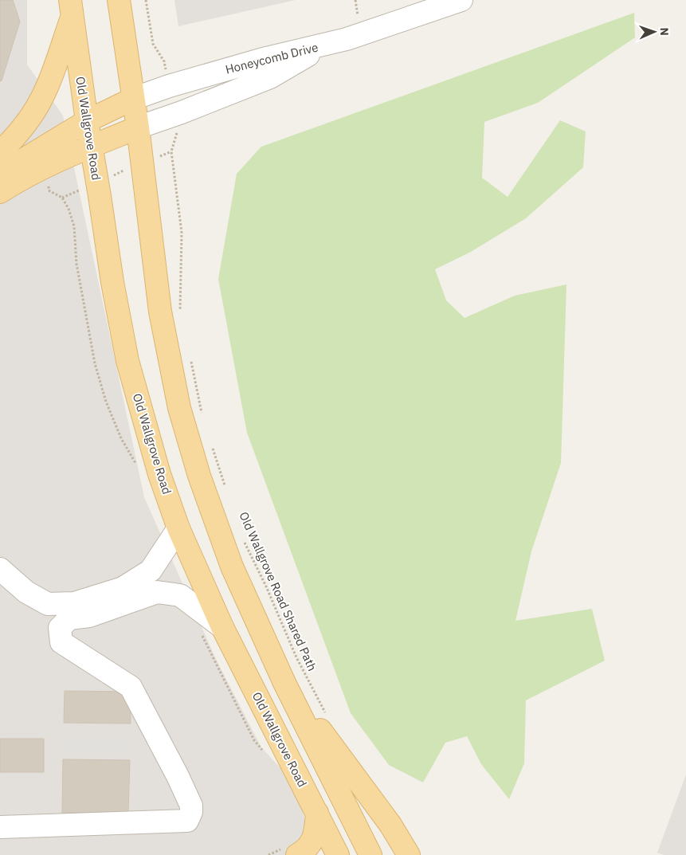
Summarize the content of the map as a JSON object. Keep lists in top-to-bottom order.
{
  "streets": {
    "main road": ["Old Wallgrove Road"],
    "street": ["Honeycomb Drive"],
    "path": ["Old Wallgrove Road Shared Path"]
  },
  "north": "right"
}
